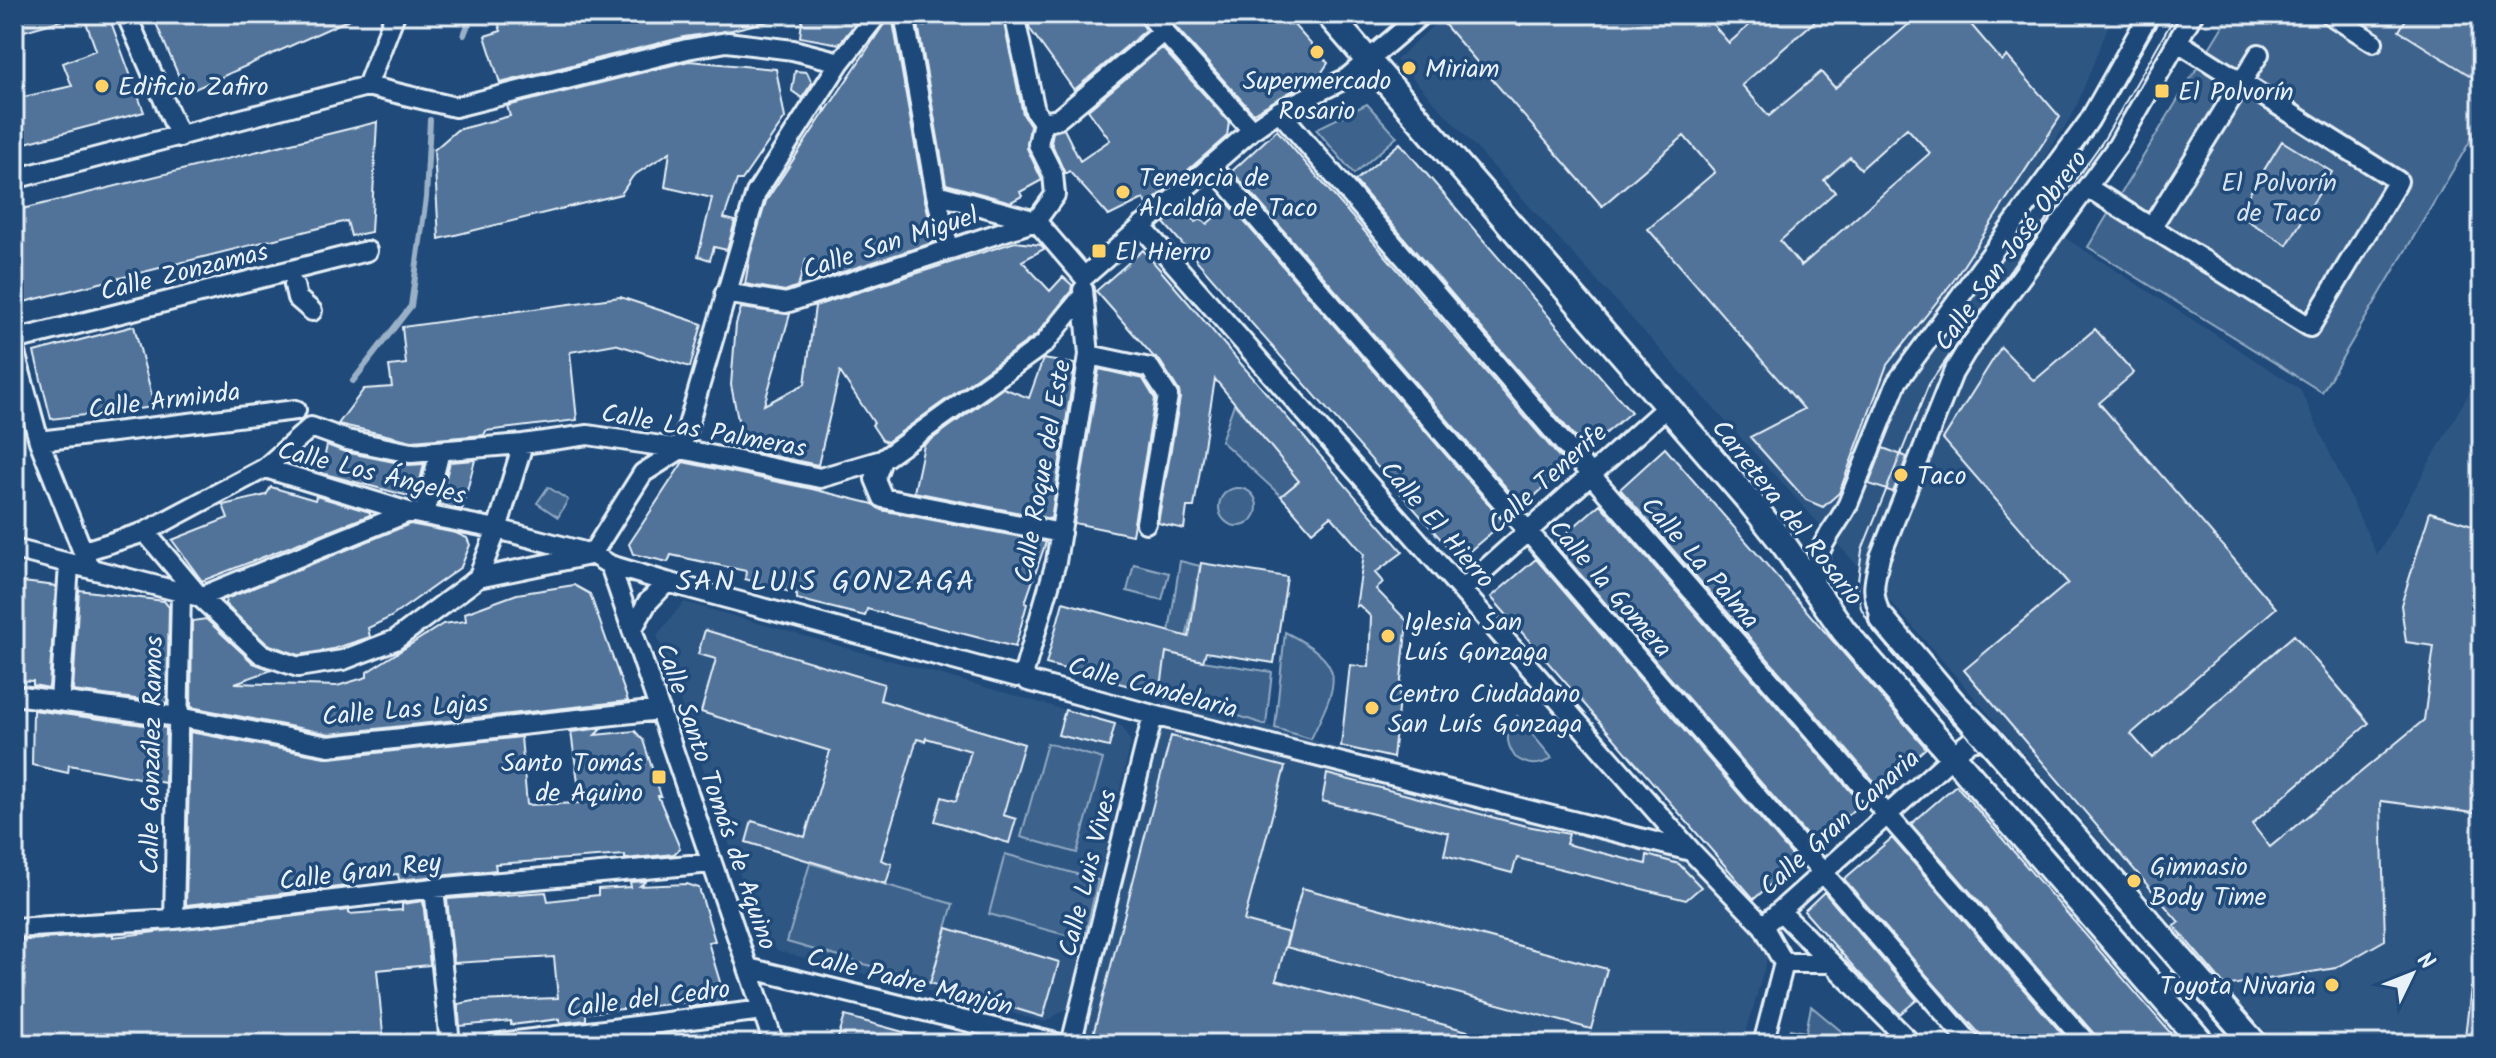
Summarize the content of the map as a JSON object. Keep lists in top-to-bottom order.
{
  "streets": {
    "main road": ["Carretera del Rosario"],
    "street": [
      "Calle San Miguel",
      "Calle San José Obrero",
      "Calle Zonzamas",
      "Calle Arminda",
      "Calle Las Palmeras",
      "Calle Roque del Este",
      "Calle Los Ángeles",
      "Calle Tenerife",
      "Calle El Hierro",
      "Calle La Palma",
      "Calle la Gomera",
      "Calle Candelaria",
      "Calle Las Lajas",
      "Calle González Ramos",
      "Calle Santo Tomás de Aquino",
      "Calle Gran Canaria",
      "Calle Gran Rey",
      "Calle Luis Vives",
      "Calle Padre Manjón",
      "Calle del Cedro"
    ]
  },
  "crossings": [
    ["Calle San José Obrero", "Carretera del Rosario"],
    ["Calle Las Palmeras", "Calle Roque del Este"],
    ["Calle Las Palmeras", "Calle Los Ángeles"],
    ["Calle Roque del Este", "Calle Candelaria"],
    ["Calle Los Ángeles", "Calle Candelaria"],
    ["Calle Los Ángeles", "Calle Santo Tomás de Aquino"],
    ["Calle Tenerife", "Carretera del Rosario"],
    ["Calle Tenerife", "Calle El Hierro"],
    ["Calle Tenerife", "Calle La Palma"],
    ["Calle Tenerife", "Calle la Gomera"],
    ["Carretera del Rosario", "Calle Gran Canaria"],
    ["Calle El Hierro", "Calle Candelaria"],
    ["Calle El Hierro", "Calle Gran Canaria"],
    ["Calle La Palma", "Calle Gran Canaria"],
    ["Calle la Gomera", "Calle Gran Canaria"],
    ["Calle Candelaria", "Calle Santo Tomás de Aquino"],
    ["Calle Candelaria", "Calle Luis Vives"],
    ["Calle Las Lajas", "Calle González Ramos"],
    ["Calle Las Lajas", "Calle Santo Tomás de Aquino"],
    ["Calle González Ramos", "Calle Gran Rey"],
    ["Calle Santo Tomás de Aquino", "Calle Gran Rey"],
    ["Calle Santo Tomás de Aquino", "Calle Padre Manjón"],
    ["Calle Santo Tomás de Aquino", "Calle del Cedro"]
  ],
  "districts": ["SAN LUIS GONZAGA"],
  "parks": ["El Polvorín de Taco"],
  "places": {
    "other": [
      "Supermercado Rosario",
      "Miriam",
      "Edificio Zafiro",
      "Tenencia de Alcaldía de Taco",
      "Taco",
      "Iglesia San Luís Gonzaga",
      "Centro Ciudadano San Luís Gonzaga",
      "Gimnasio Body Time",
      "Toyota Nivaria"
    ],
    "transit": ["El Polvorín", "El Hierro", "Santo Tomás de Aquino"]
  },
  "north": "top right"
}
